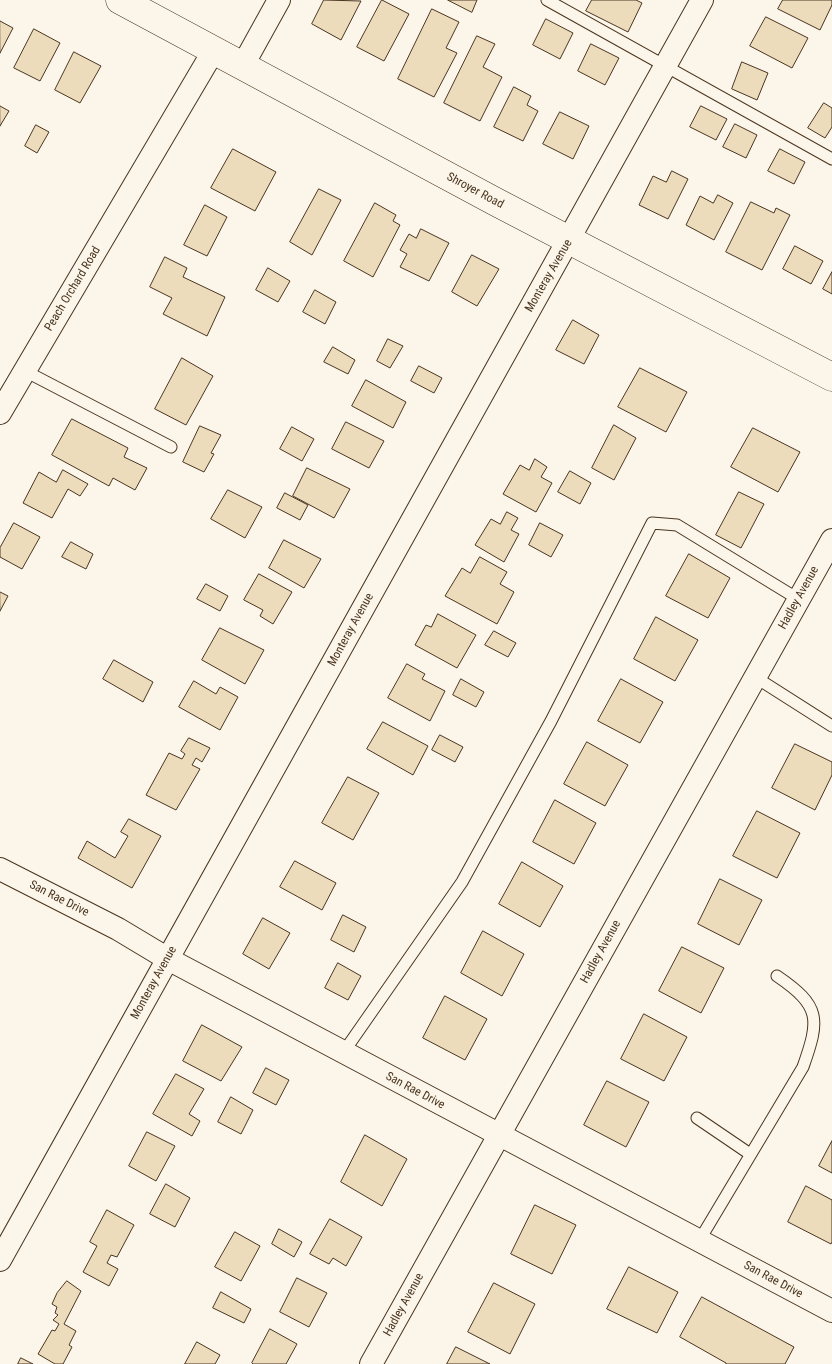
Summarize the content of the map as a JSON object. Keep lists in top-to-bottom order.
{
  "streets": {
    "main road": ["Shroyer Road"],
    "street": [
      "Monteray Avenue",
      "Peach Orchard Road",
      "Hadley Avenue",
      "San Rae Drive"
    ]
  },
  "crossings": [
    ["Shroyer Road", "Monteray Avenue"],
    ["Shroyer Road", "Peach Orchard Road"],
    ["Monteray Avenue", "San Rae Drive"],
    ["Hadley Avenue", "San Rae Drive"]
  ]
}
